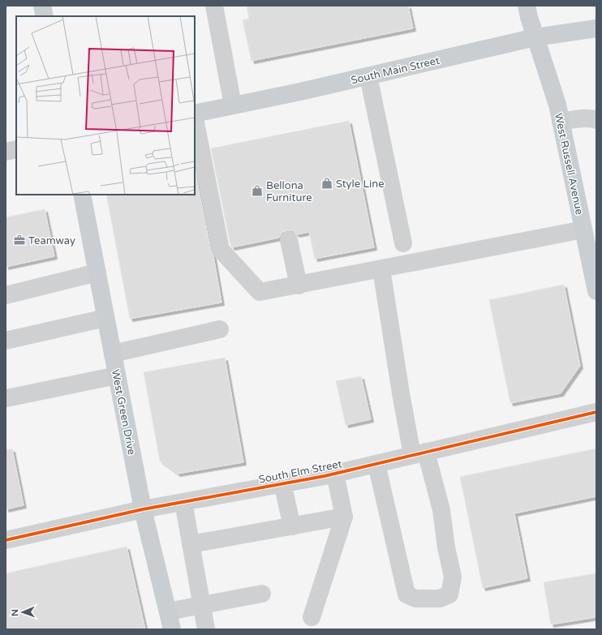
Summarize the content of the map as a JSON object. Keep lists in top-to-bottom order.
{
  "streets": {
    "main road": ["South Main Street", "West Russell Avenue", "West Green Drive"],
    "street": ["South Elm Street"]
  },
  "crossings": [
    ["South Main Street", "West Russell Avenue"],
    ["West Green Drive", "South Elm Street"]
  ],
  "places": {
    "shop": ["Style Line", "Bellona Furniture"],
    "office": ["Teamway"]
  },
  "north": "left"
}
